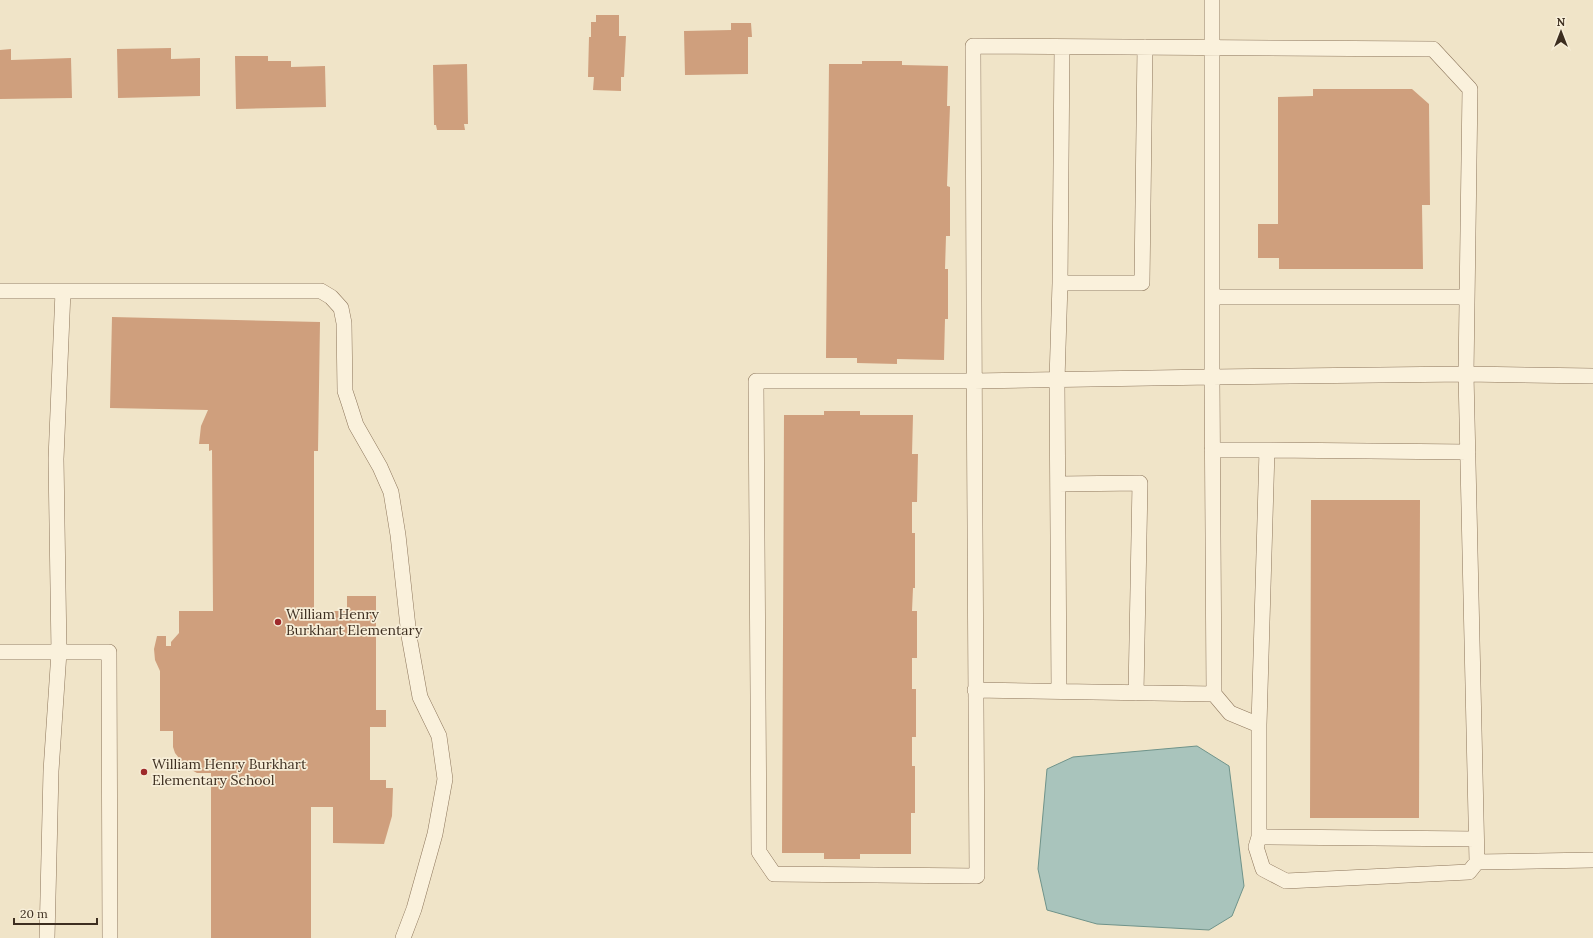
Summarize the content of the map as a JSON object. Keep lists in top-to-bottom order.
{
  "places": ["William Henry Burkhart Elementary", "William Henry Burkhart Elementary School"],
  "scale_bar": "20 m",
  "north": "top"
}
